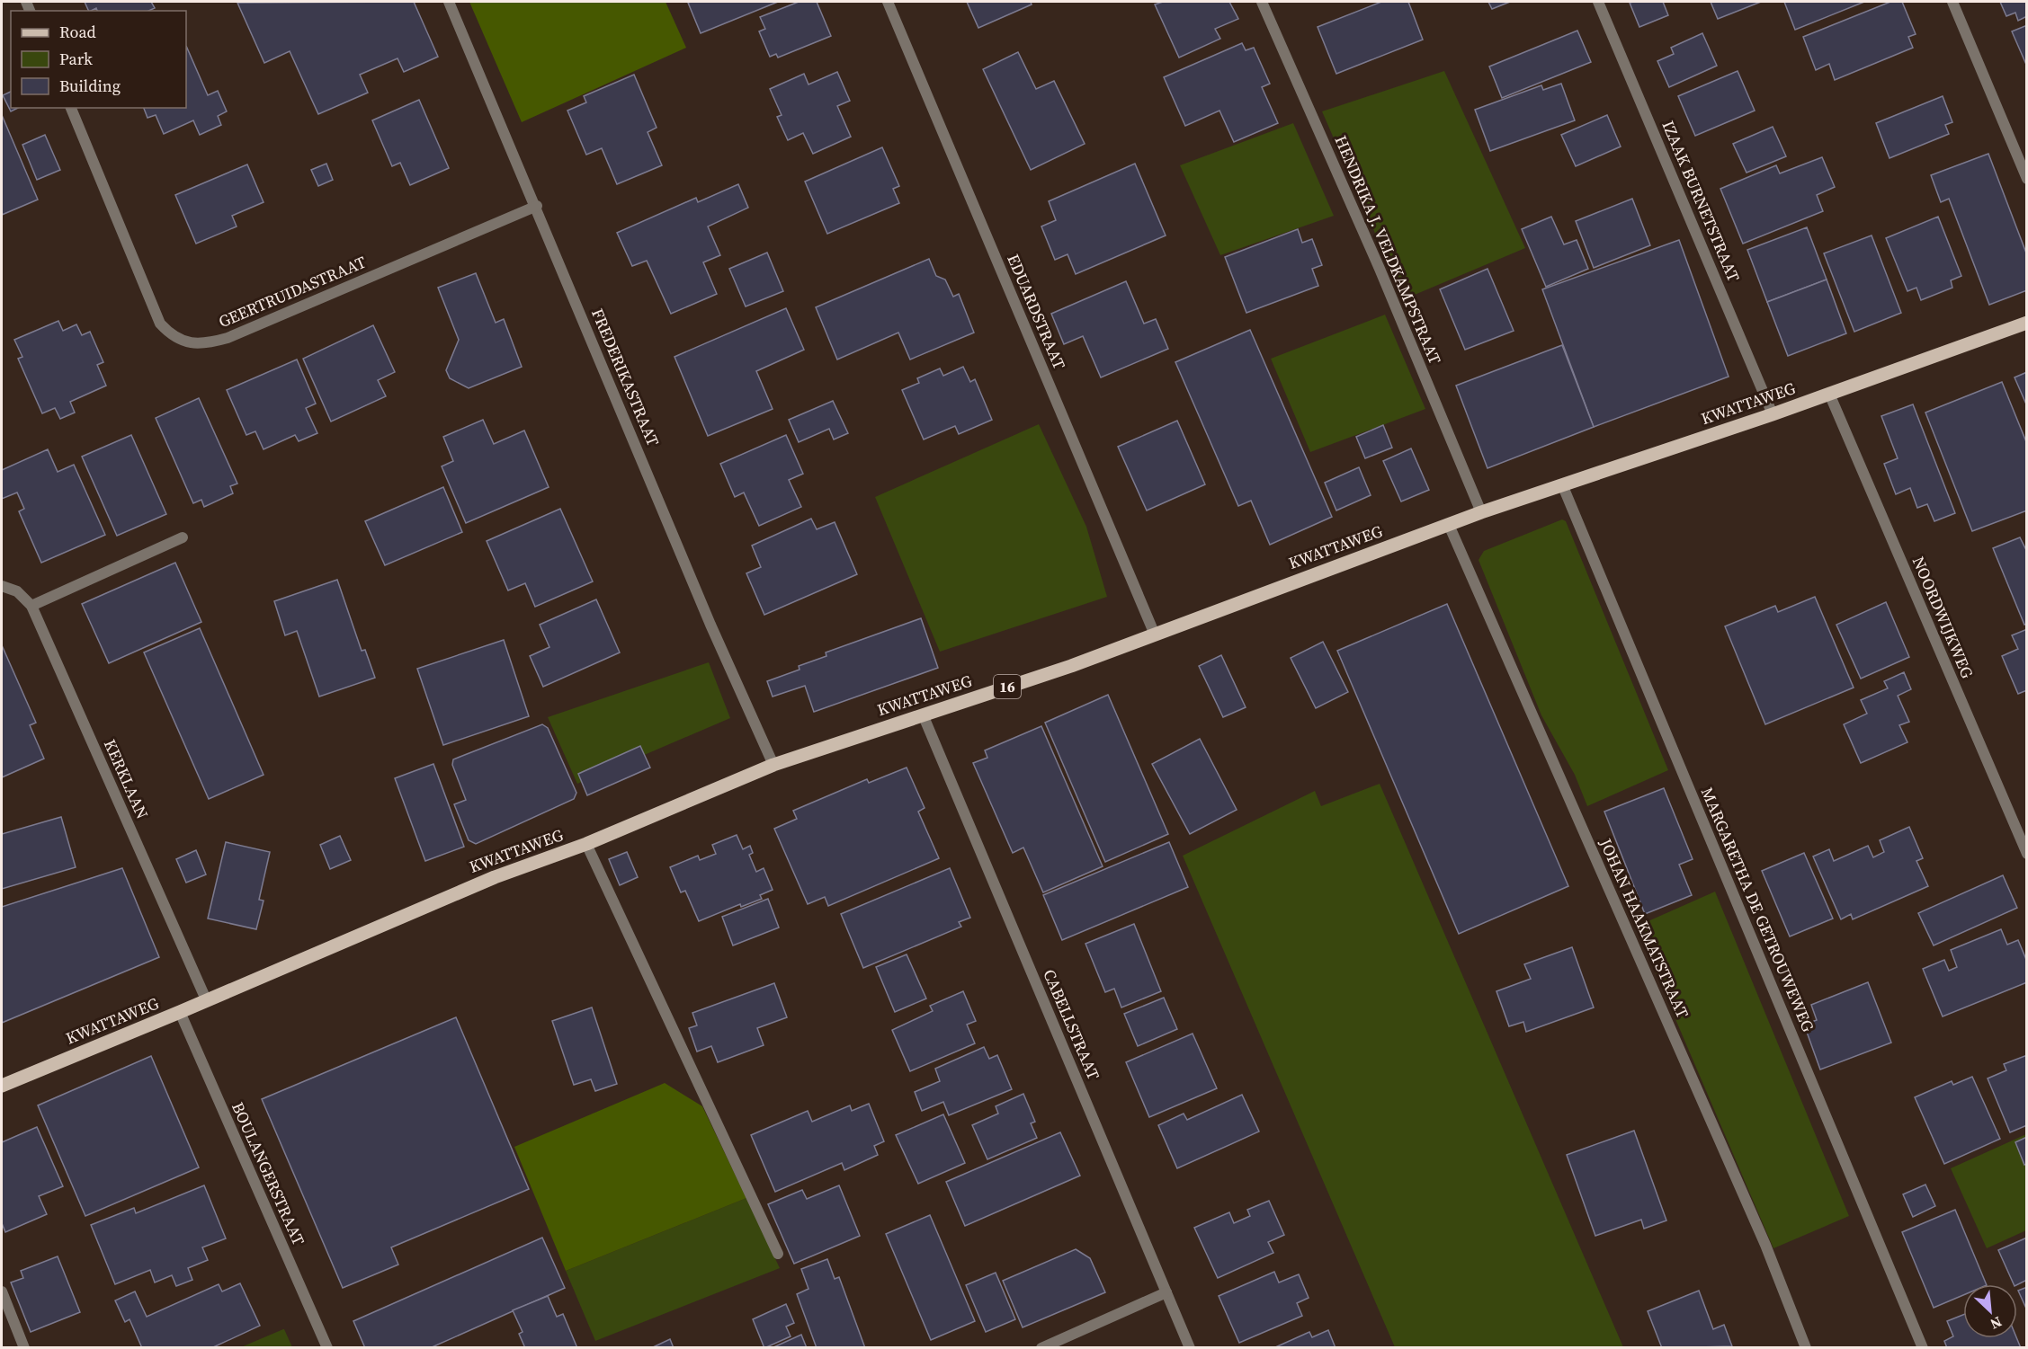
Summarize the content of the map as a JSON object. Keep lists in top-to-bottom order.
{
  "streets": {
    "main road": ["KWATTAWEG", "16"],
    "street": [
      "IZAAK BURNETSTRAAT",
      "HENDRIKA J. VELDKAMPSTRAAT",
      "GEERTRUIDASTRAAT",
      "EDUARDSTRAAT",
      "FREDERIKASTRAAT",
      "NOORDWIJKWEG",
      "KERKLAAN",
      "MARGARETHA DE GETROUWEWEG",
      "JOHAN HAAKMATSTRAAT",
      "CABELLSTRAAT",
      "BOULANGERSTRAAT"
    ]
  },
  "crossings": [
    ["IZAAK BURNETSTRAAT", "KWATTAWEG"],
    ["HENDRIKA J. VELDKAMPSTRAAT", "KWATTAWEG"],
    ["GEERTRUIDASTRAAT", "FREDERIKASTRAAT"],
    ["EDUARDSTRAAT", "KWATTAWEG"],
    ["FREDERIKASTRAAT", "KWATTAWEG"],
    ["KWATTAWEG", "NOORDWIJKWEG"],
    ["KWATTAWEG", "KERKLAAN"],
    ["KWATTAWEG", "MARGARETHA DE GETROUWEWEG"],
    ["KWATTAWEG", "JOHAN HAAKMATSTRAAT"],
    ["KWATTAWEG", "CABELLSTRAAT"],
    ["KWATTAWEG", "BOULANGERSTRAAT"]
  ],
  "legend": ["Road", "Park", "Building"],
  "north": "bottom right"
}
